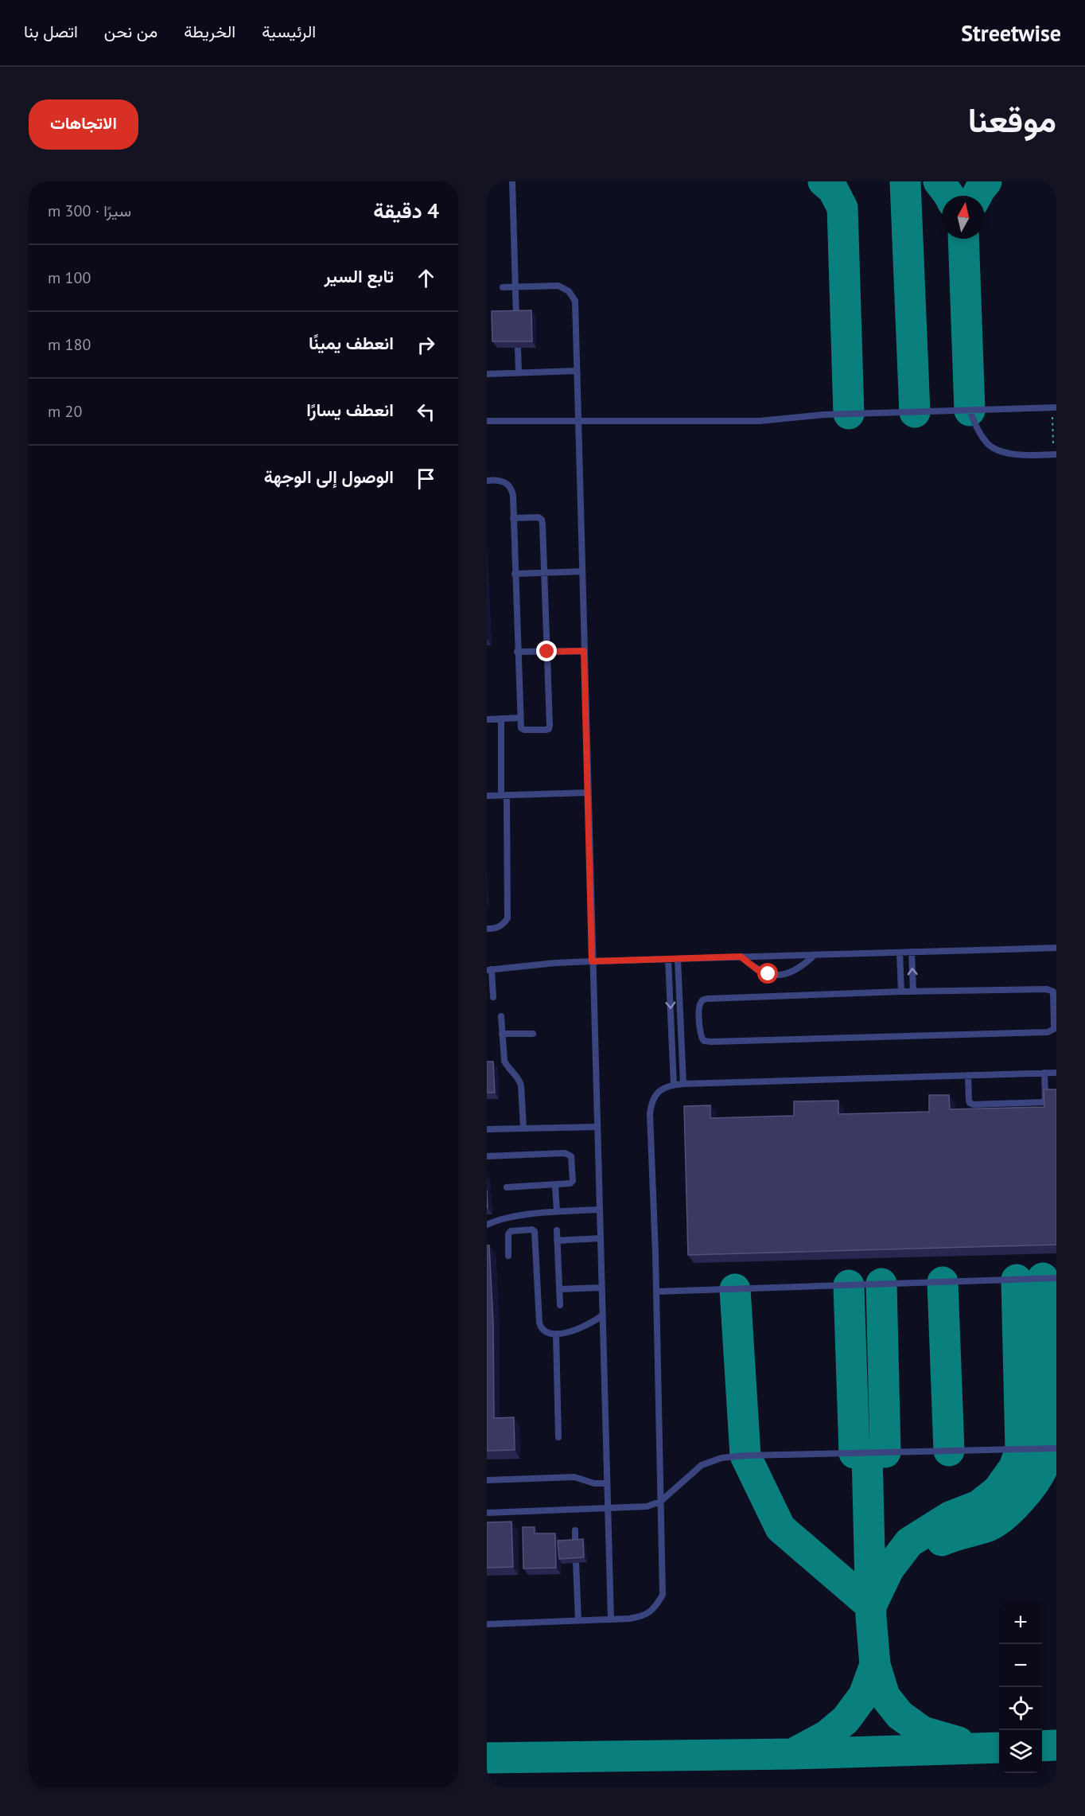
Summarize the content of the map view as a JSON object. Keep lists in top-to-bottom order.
{
  "north": "top",
  "page": {
    "header": "Streetwise",
    "nav": [
      "الرئيسية",
      "الخريطة",
      "من نحن",
      "اتصل بنا"
    ],
    "title": "موقعنا",
    "buttons": "الاتجاهات",
    "heading": ["4 دقيقة", "سيرًا · 300 m"],
    "list": [
      ["تابع السير", "100 m"],
      ["انعطف يمينًا", "180 m"],
      ["انعطف يسارًا", "20 m"],
      "الوصول إلى الوجهة"
    ],
    "map_buttons": ["+", "−"]
  }
}
